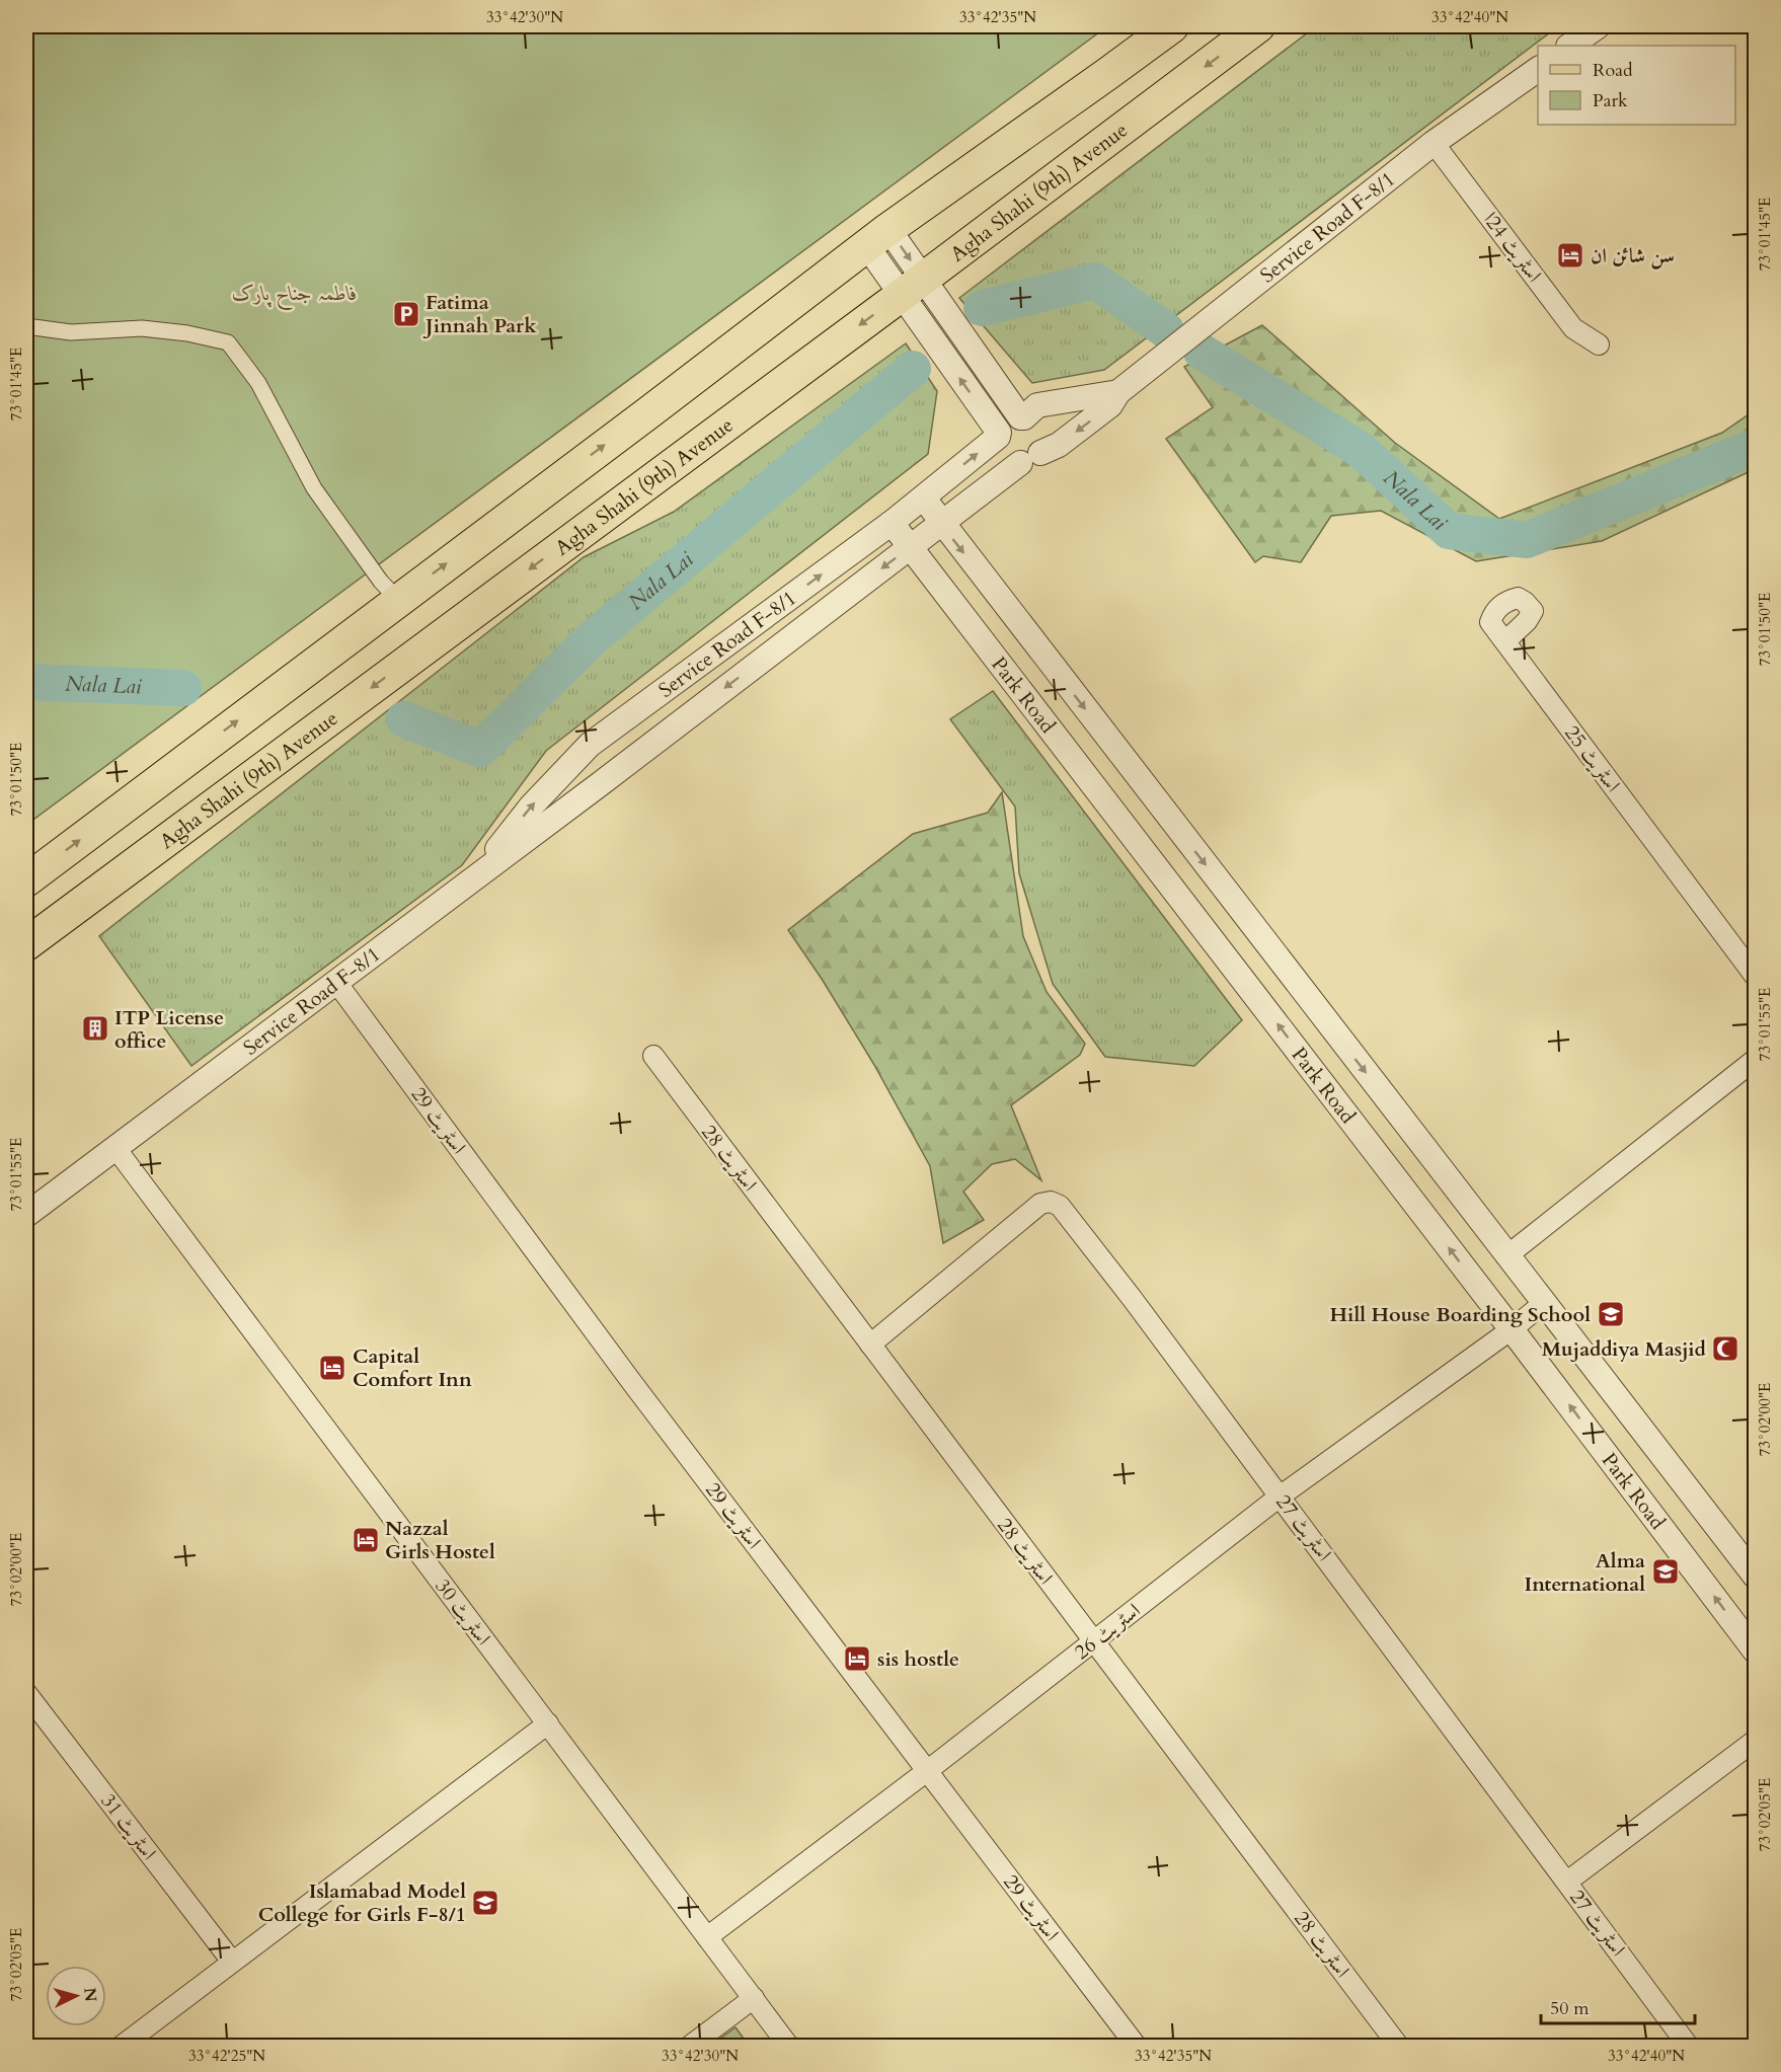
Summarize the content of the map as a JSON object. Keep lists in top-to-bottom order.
{
  "streets": {
    "main road": ["Agha Shahi (9th) Avenue"],
    "street": [
      "Service Road F-8/1",
      "اسٹریٹ 24ا",
      "Park Road",
      "اسٹریٹ 25",
      "اسٹریٹ 29",
      "اسٹریٹ 28",
      "اسٹریٹ 27",
      "اسٹریٹ 30",
      "اسٹریٹ 26",
      "اسٹریٹ 31"
    ]
  },
  "crossings": [
    ["Service Road F-8/1", "اسٹریٹ 24ا"],
    ["Service Road F-8/1", "Park Road"],
    ["Service Road F-8/1", "اسٹریٹ 29"],
    ["Service Road F-8/1", "اسٹریٹ 30"],
    ["Park Road", "اسٹریٹ 26"],
    ["اسٹریٹ 29", "اسٹریٹ 26"],
    ["اسٹریٹ 28", "اسٹریٹ 27"],
    ["اسٹریٹ 28", "اسٹریٹ 26"],
    ["اسٹریٹ 27", "اسٹریٹ 26"],
    ["اسٹریٹ 30", "اسٹریٹ 26"]
  ],
  "water": ["Nala Lai"],
  "parks": ["فاطمہ جناح پارک"],
  "places": {
    "hotel": [
      "سن شائن ان",
      "Capital Comfort Inn",
      "Nazzal Girls Hostel",
      "sis hostle"
    ],
    "parking": ["Fatima Jinnah Park"],
    "building": ["ITP License office"],
    "school or university": ["Hill House Boarding School", "Alma International", "Islamabad Model College for Girls F-8/1"],
    "mosque": ["Mujaddiya Masjid"]
  },
  "legend": ["Road", "Park"],
  "scale_bar": "50 m",
  "north": "right",
  "coordinates": [
    "33°42'30\"N",
    "33°42'35\"N",
    "33°42'40\"N",
    "73°01'45\"E",
    "73°01'50\"E",
    "73°01'55\"E",
    "73°02'00\"E",
    "73°02'05\"E",
    "33°42'25\"N"
  ]
}
